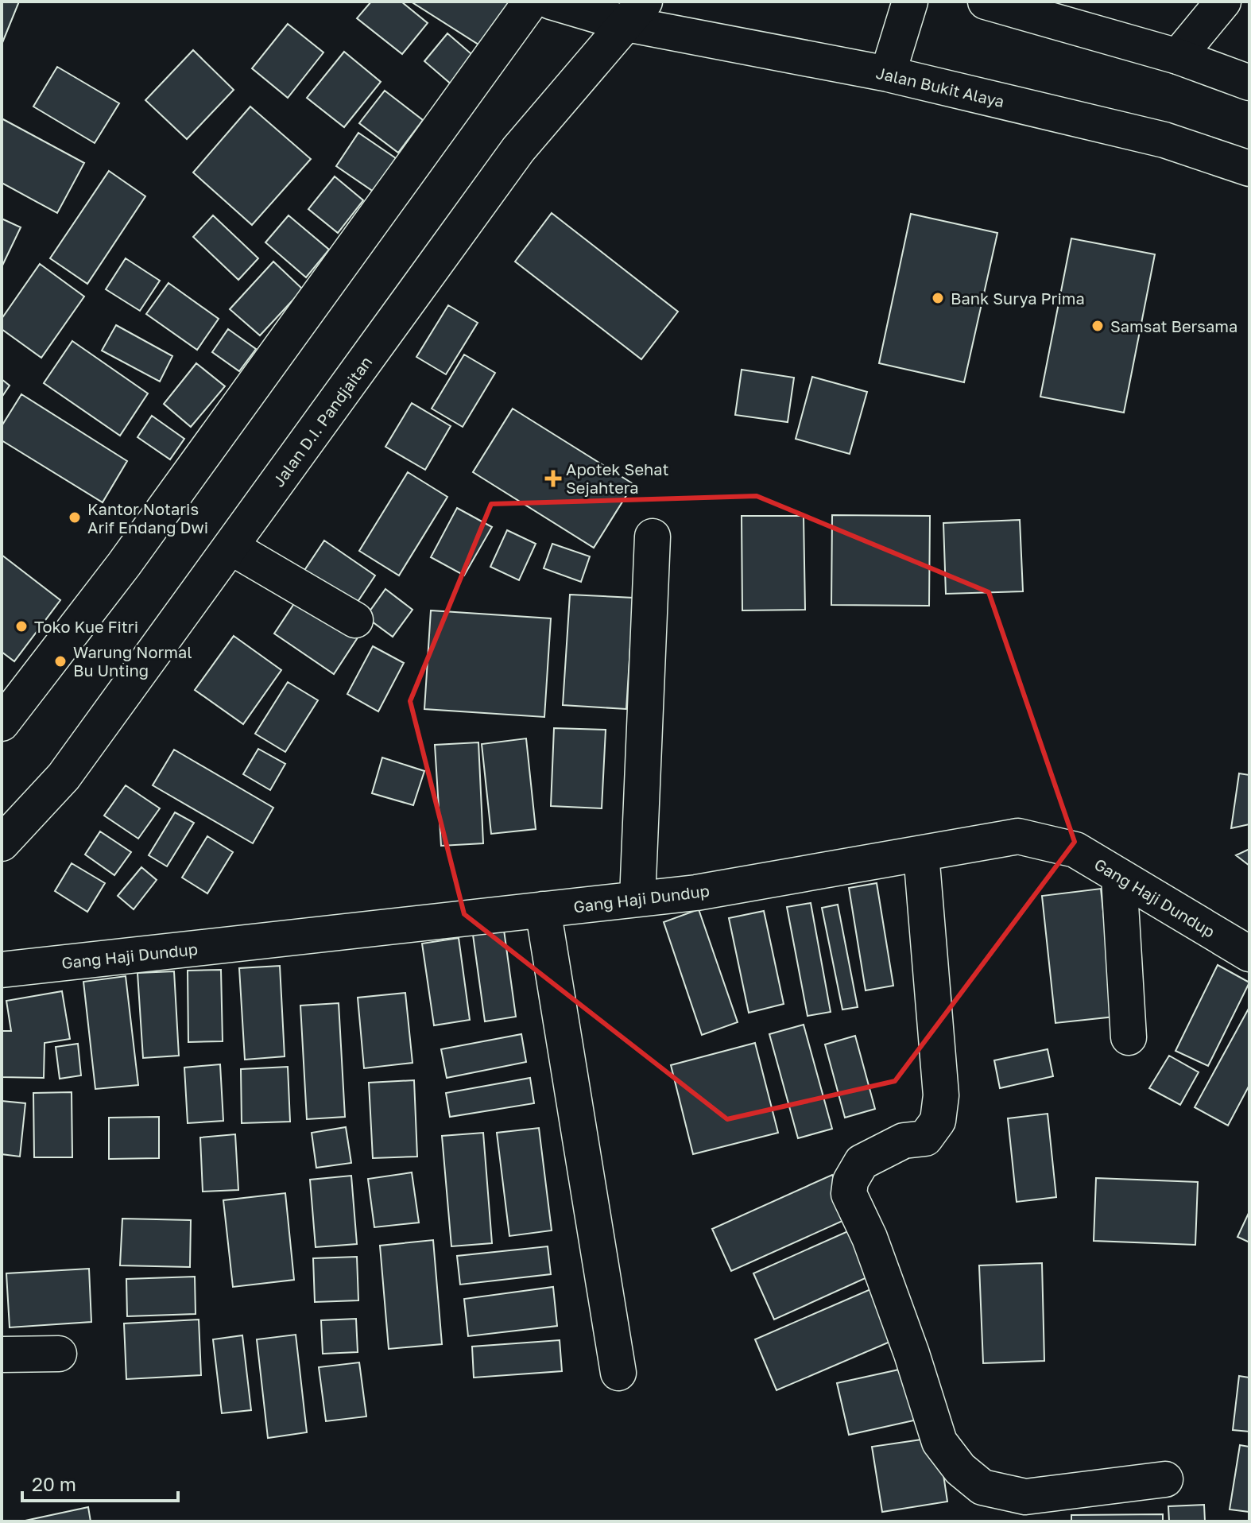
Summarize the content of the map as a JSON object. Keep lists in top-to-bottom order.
{
  "streets": {
    "main road": ["Jalan Bukit Alaya", "Jalan D.I. Pandjaitan", "Gang Haji Dundup"]
  },
  "crossings": [
    ["Jalan Bukit Alaya", "Jalan D.I. Pandjaitan"]
  ],
  "places": {
    "other": [
      "Bank Surya Prima",
      "Samsat Bersama",
      "Kantor Notaris Arif Endang Dwi",
      "Toko Kue Fitri",
      "Warung Normal Bu Unting"
    ],
    "health": ["Apotek Sehat Sejahtera"]
  },
  "scale_bar": "20 m"
}
